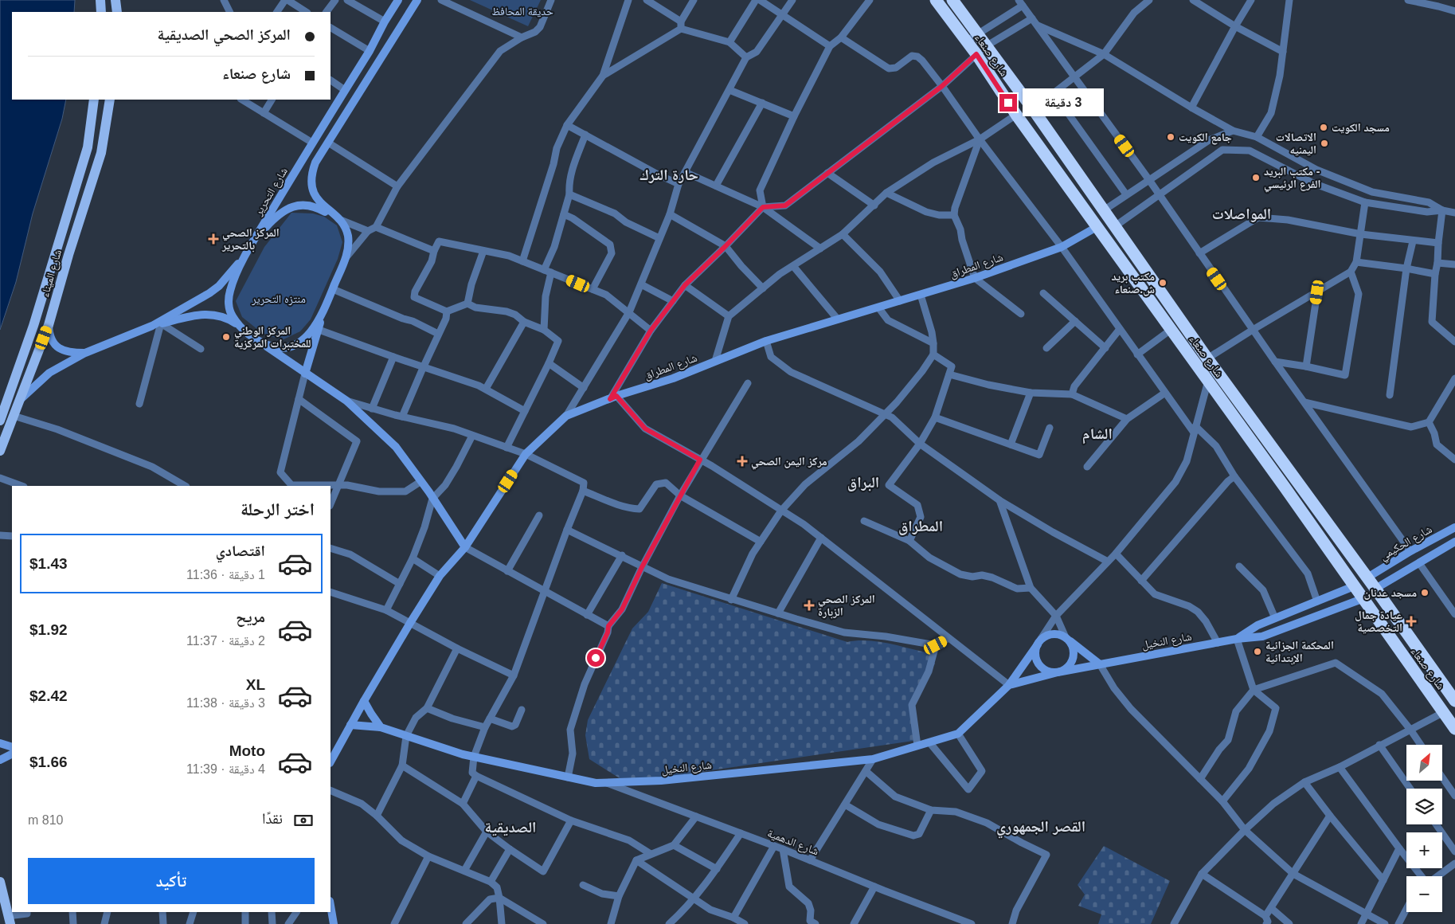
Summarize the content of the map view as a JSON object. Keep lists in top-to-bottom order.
{
  "streets": {
    "highway": ["شارع صنعاء"],
    "main road": ["شارع الميناء"],
    "street": [
      "شارع التحرير",
      "شارع المطراق",
      "شارع الحكيمي",
      "شارع النخيل",
      "شارع الدهمية"
    ]
  },
  "crossings": [
    ["شارع صنعاء", "شارع المطراق"],
    ["شارع صنعاء", "شارع الحكيمي"],
    ["شارع صنعاء", "شارع النخيل"],
    ["شارع المطراق", "شارع النخيل"],
    ["شارع النخيل", "شارع الدهمية"]
  ],
  "districts": [
    "حارة الترك",
    "المواصلات",
    "الشام",
    "البراق",
    "المطراق",
    "القصر الجمهوري",
    "الصديقية"
  ],
  "parks": ["حديقة المحافظ", "منتزه التحرير"],
  "places": {
    "other": [
      "مسجد الكويت",
      "جامع الكويت",
      "الاتصالات اليمنيه",
      "مكتب البريد - الفرع الرئيسي",
      "مكتب بريد ش.صنعاء",
      "المركز الوطني للمختبرات المركزية",
      "مسجد عدنان",
      "المحكمة الجزائية الإبتدائية"
    ],
    "health": [
      "المركز الصحي بالتحرير",
      "مركز اليمن الصحي",
      "المركز الصحي الزبارة",
      "عيادة جمال التخصصية"
    ]
  },
  "north": "top right",
  "page": {
    "banner": ["المركز الصحي الصديقية", "شارع صنعاء"],
    "bubble": "3 دقيقة",
    "heading": "اختر الرحلة",
    "list": [
      {
        "name": "اقتصادي",
        "note": "1 دقيقة · 11:36",
        "value": "$1.43"
      },
      {
        "name": "مريح",
        "note": "2 دقيقة · 11:37",
        "value": "$1.92"
      },
      {
        "name": "XL",
        "note": "3 دقيقة · 11:38",
        "value": "$2.42"
      },
      {
        "name": "Moto",
        "note": "4 دقيقة · 11:39",
        "value": "$1.66"
      }
    ],
    "map_buttons": ["+", "−"],
    "pay": ["نقدًا", "810 m"],
    "buttons": "تأكيد"
  }
}
